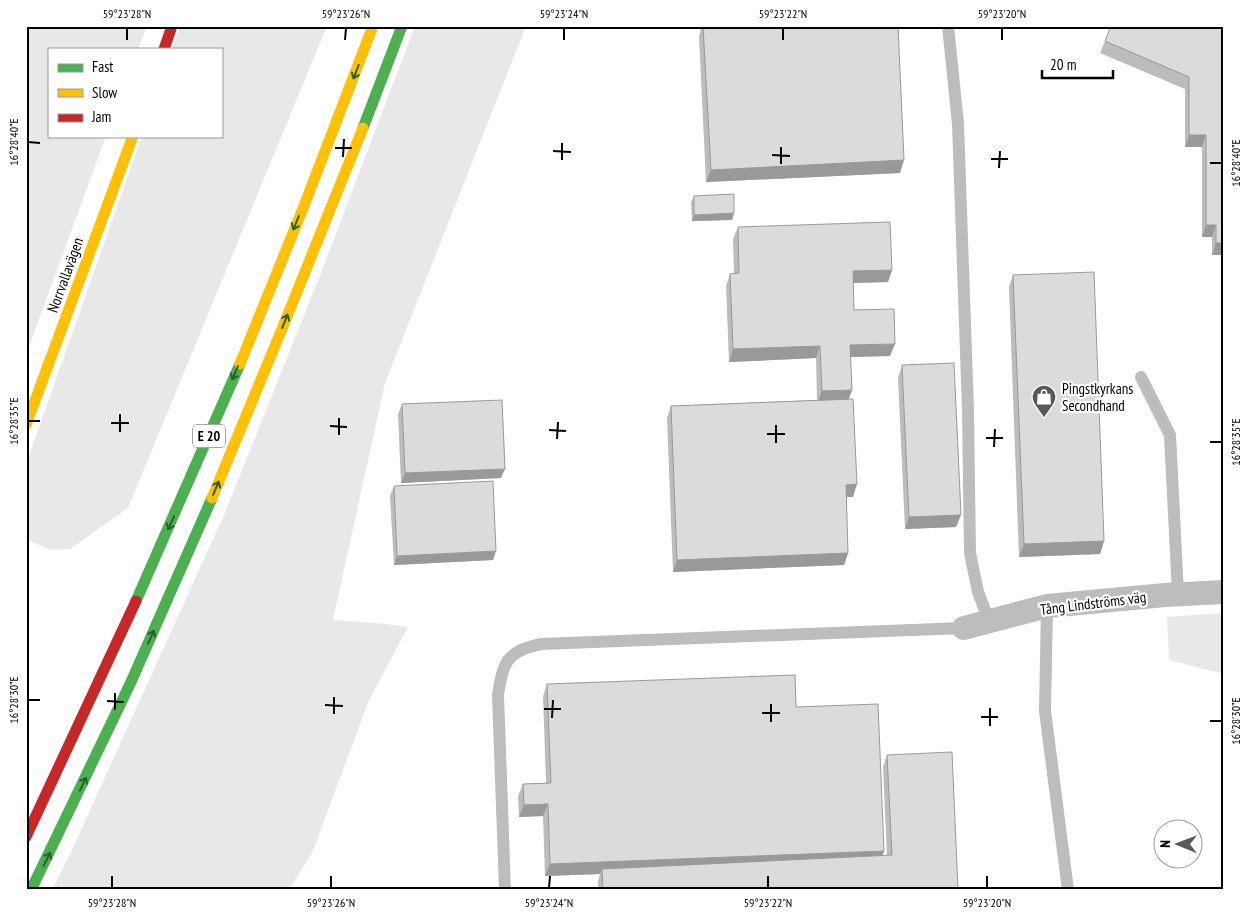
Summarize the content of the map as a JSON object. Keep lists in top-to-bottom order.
{
  "streets": {
    "main road": ["Norrvallavägen", "E 20"],
    "street": ["Tång Lindströms väg"]
  },
  "places": {
    "shop": ["Pingstkyrkans Secondhand"]
  },
  "legend": ["Fast", "Slow", "Jam"],
  "scale_bar": "20 m",
  "north": "left",
  "coordinates": [
    "59°23'28\"N",
    "59°23'26\"N",
    "59°23'24\"N",
    "59°23'22\"N",
    "59°23'20\"N",
    "16°28'40\"E",
    "16°28'35\"E",
    "16°28'30\"E"
  ]
}
